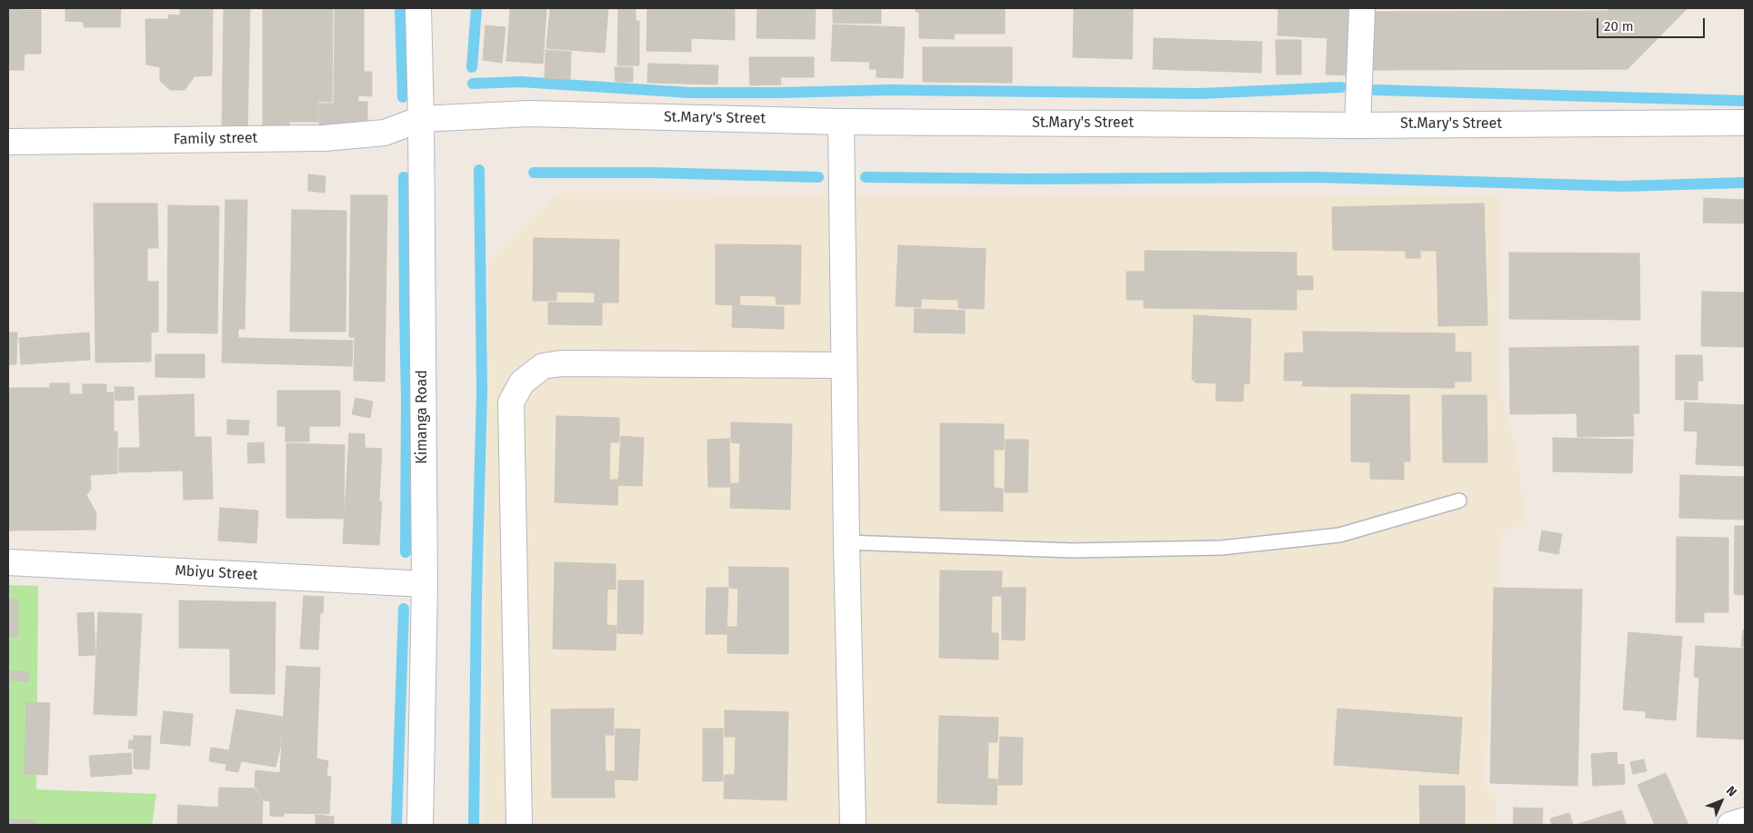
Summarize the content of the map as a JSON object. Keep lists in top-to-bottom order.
{
  "streets": {
    "street": [
      "St.Mary's Street",
      "Family street",
      "Kimanga Road",
      "Mbiyu Street"
    ]
  },
  "crossings": [
    ["St.Mary's Street", "Family street"],
    ["St.Mary's Street", "Kimanga Road"],
    ["Family street", "Kimanga Road"],
    ["Kimanga Road", "Mbiyu Street"]
  ],
  "scale_bar": "20 m",
  "north": "top right"
}
